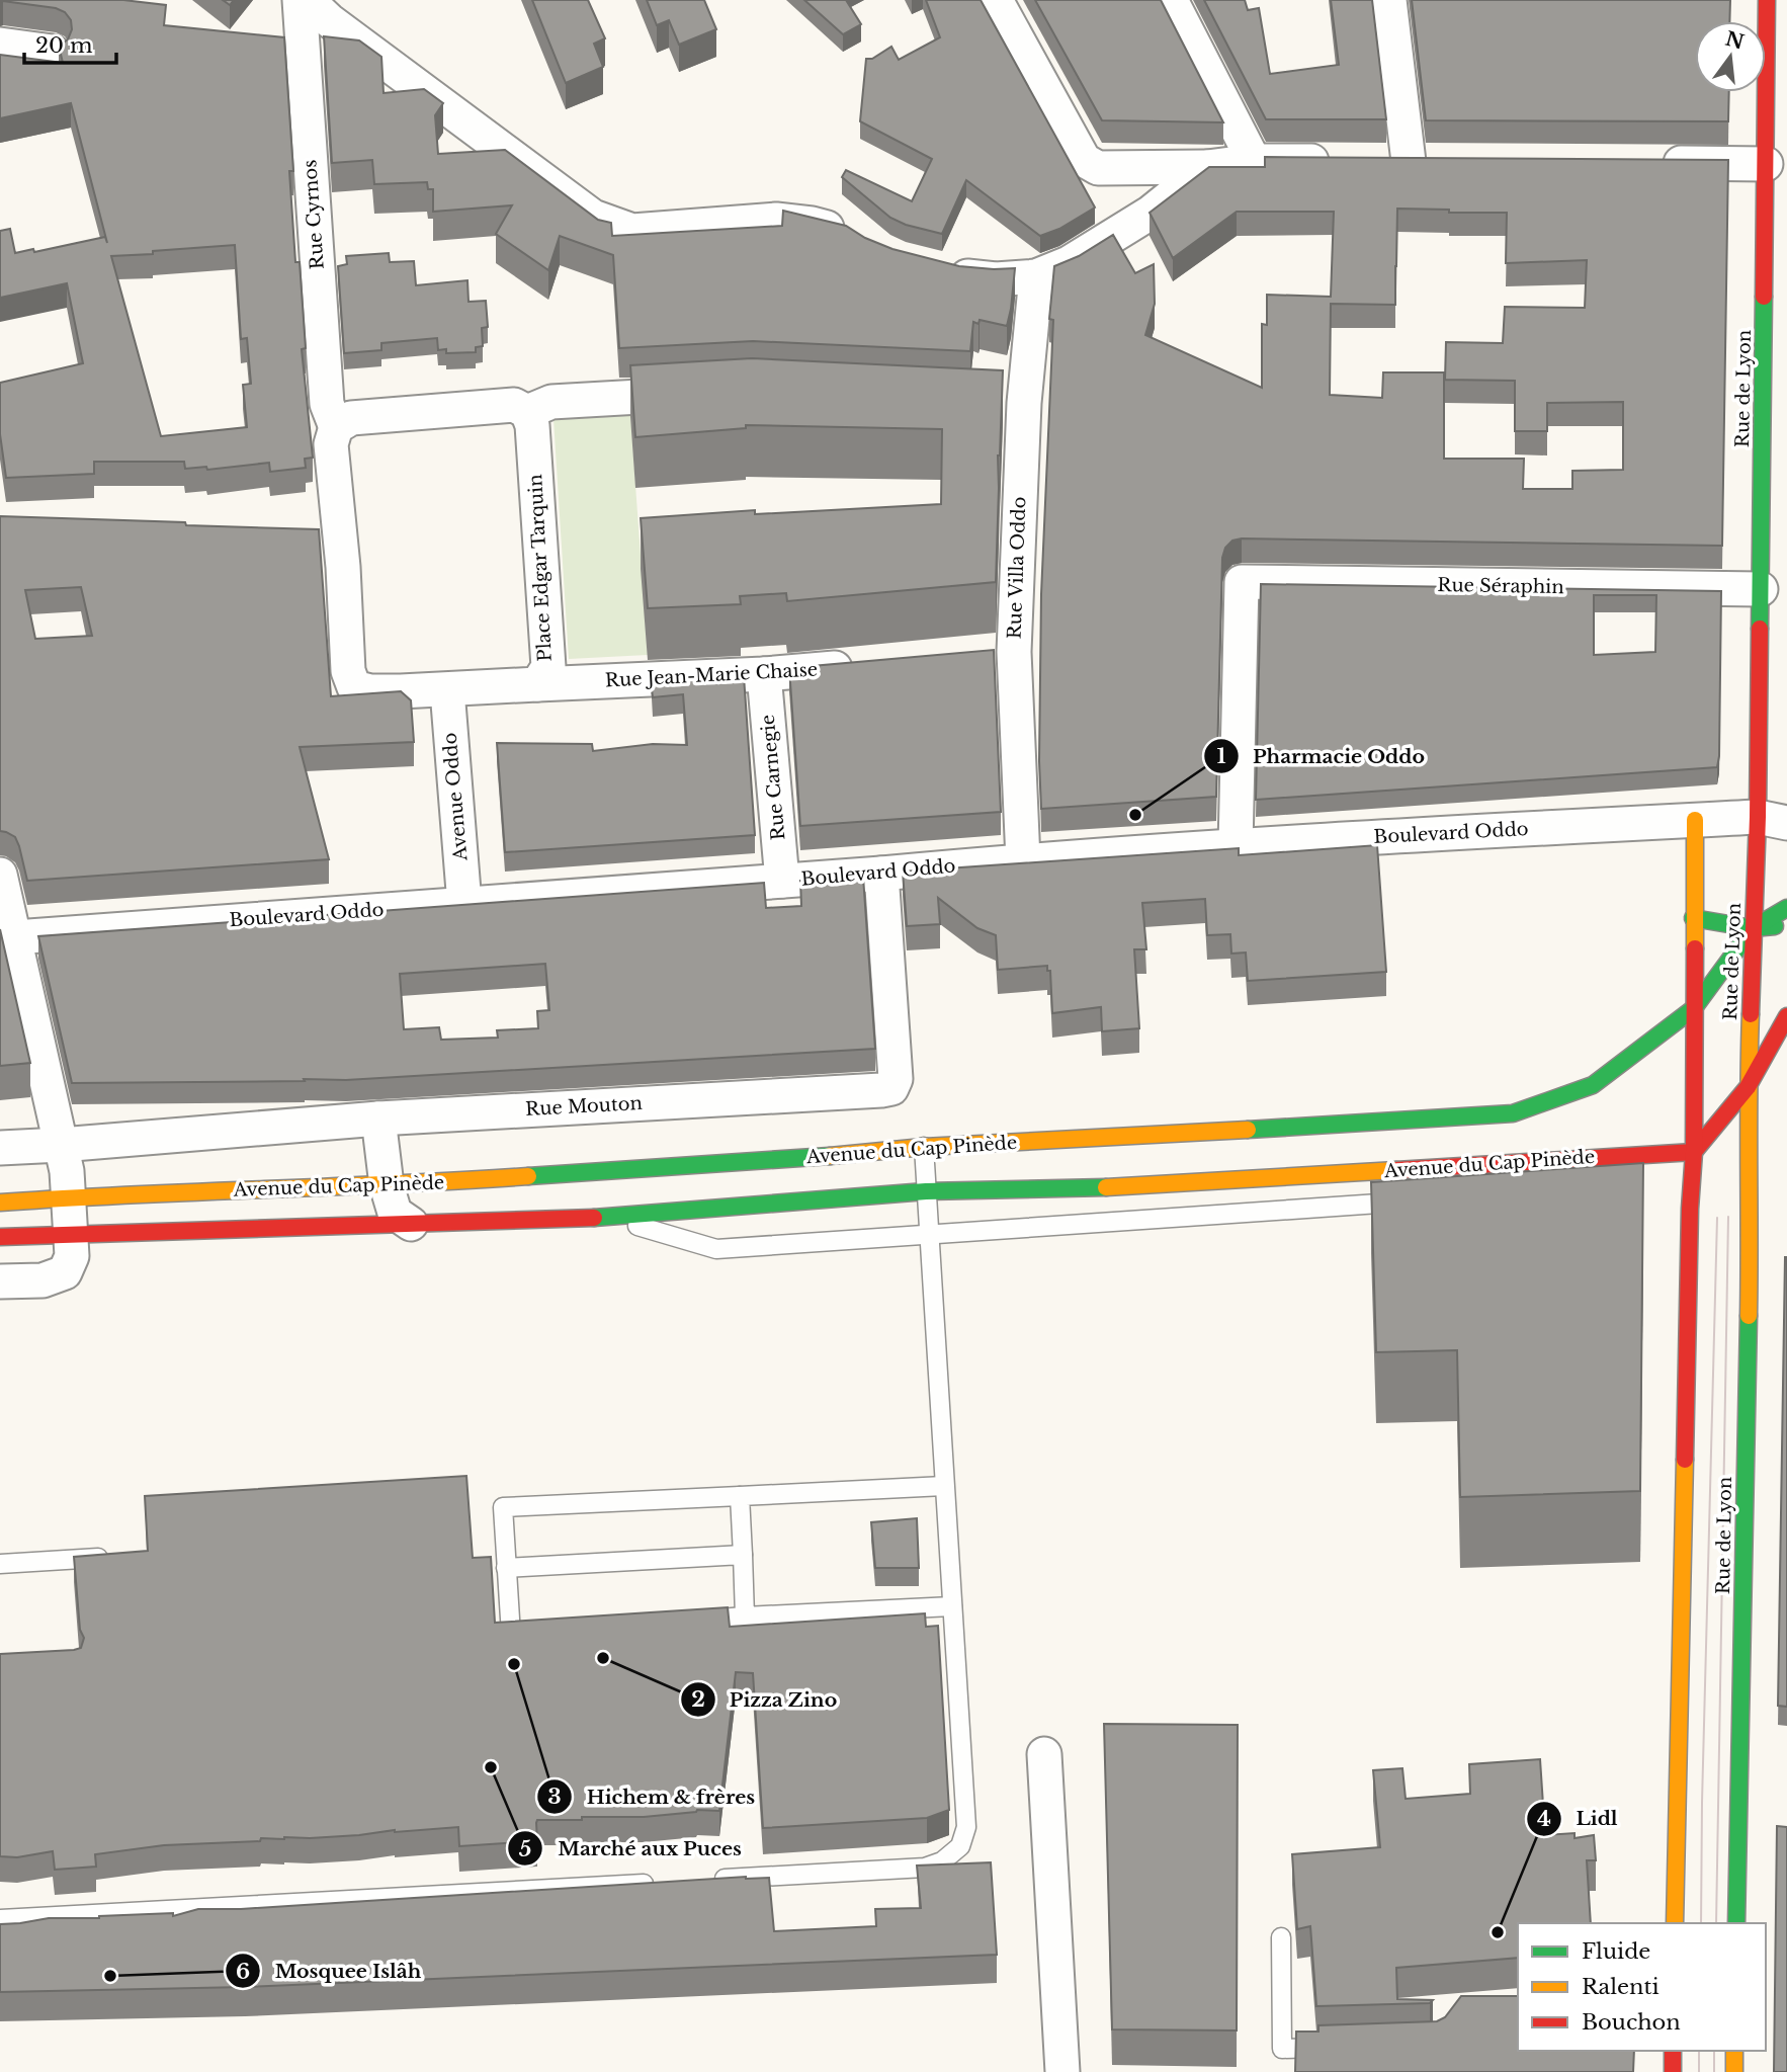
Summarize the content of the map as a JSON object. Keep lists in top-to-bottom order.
{
  "streets": {
    "main road": ["Rue de Lyon", "Avenue du Cap Pinède"],
    "street": [
      "Rue Cyrnos",
      "Place Edgar Tarquin",
      "Rue Villa Oddo",
      "Rue Séraphin",
      "Rue Jean-Marie Chaise",
      "Rue Carnegie",
      "Avenue Oddo",
      "Boulevard Oddo",
      "Rue Mouton"
    ]
  },
  "crossings": [
    ["Rue Cyrnos", "Place Edgar Tarquin"],
    ["Rue de Lyon", "Rue Séraphin"],
    ["Rue de Lyon", "Boulevard Oddo"],
    ["Rue de Lyon", "Avenue du Cap Pinède"],
    ["Place Edgar Tarquin", "Rue Jean-Marie Chaise"],
    ["Place Edgar Tarquin", "Avenue Oddo"],
    ["Rue Villa Oddo", "Boulevard Oddo"],
    ["Rue Séraphin", "Boulevard Oddo"],
    ["Rue Jean-Marie Chaise", "Rue Carnegie"],
    ["Rue Carnegie", "Boulevard Oddo"],
    ["Avenue Oddo", "Boulevard Oddo"],
    ["Boulevard Oddo", "Rue Mouton"]
  ],
  "places": [
    "Pharmacie Oddo",
    "Pizza Zino",
    "Hichem & frères",
    "Marché aux Puces",
    "Lidl",
    "Mosquee Islâh"
  ],
  "legend": ["Fluide", "Ralenti", "Bouchon"],
  "scale_bar": "20 m",
  "north": "top"
}
